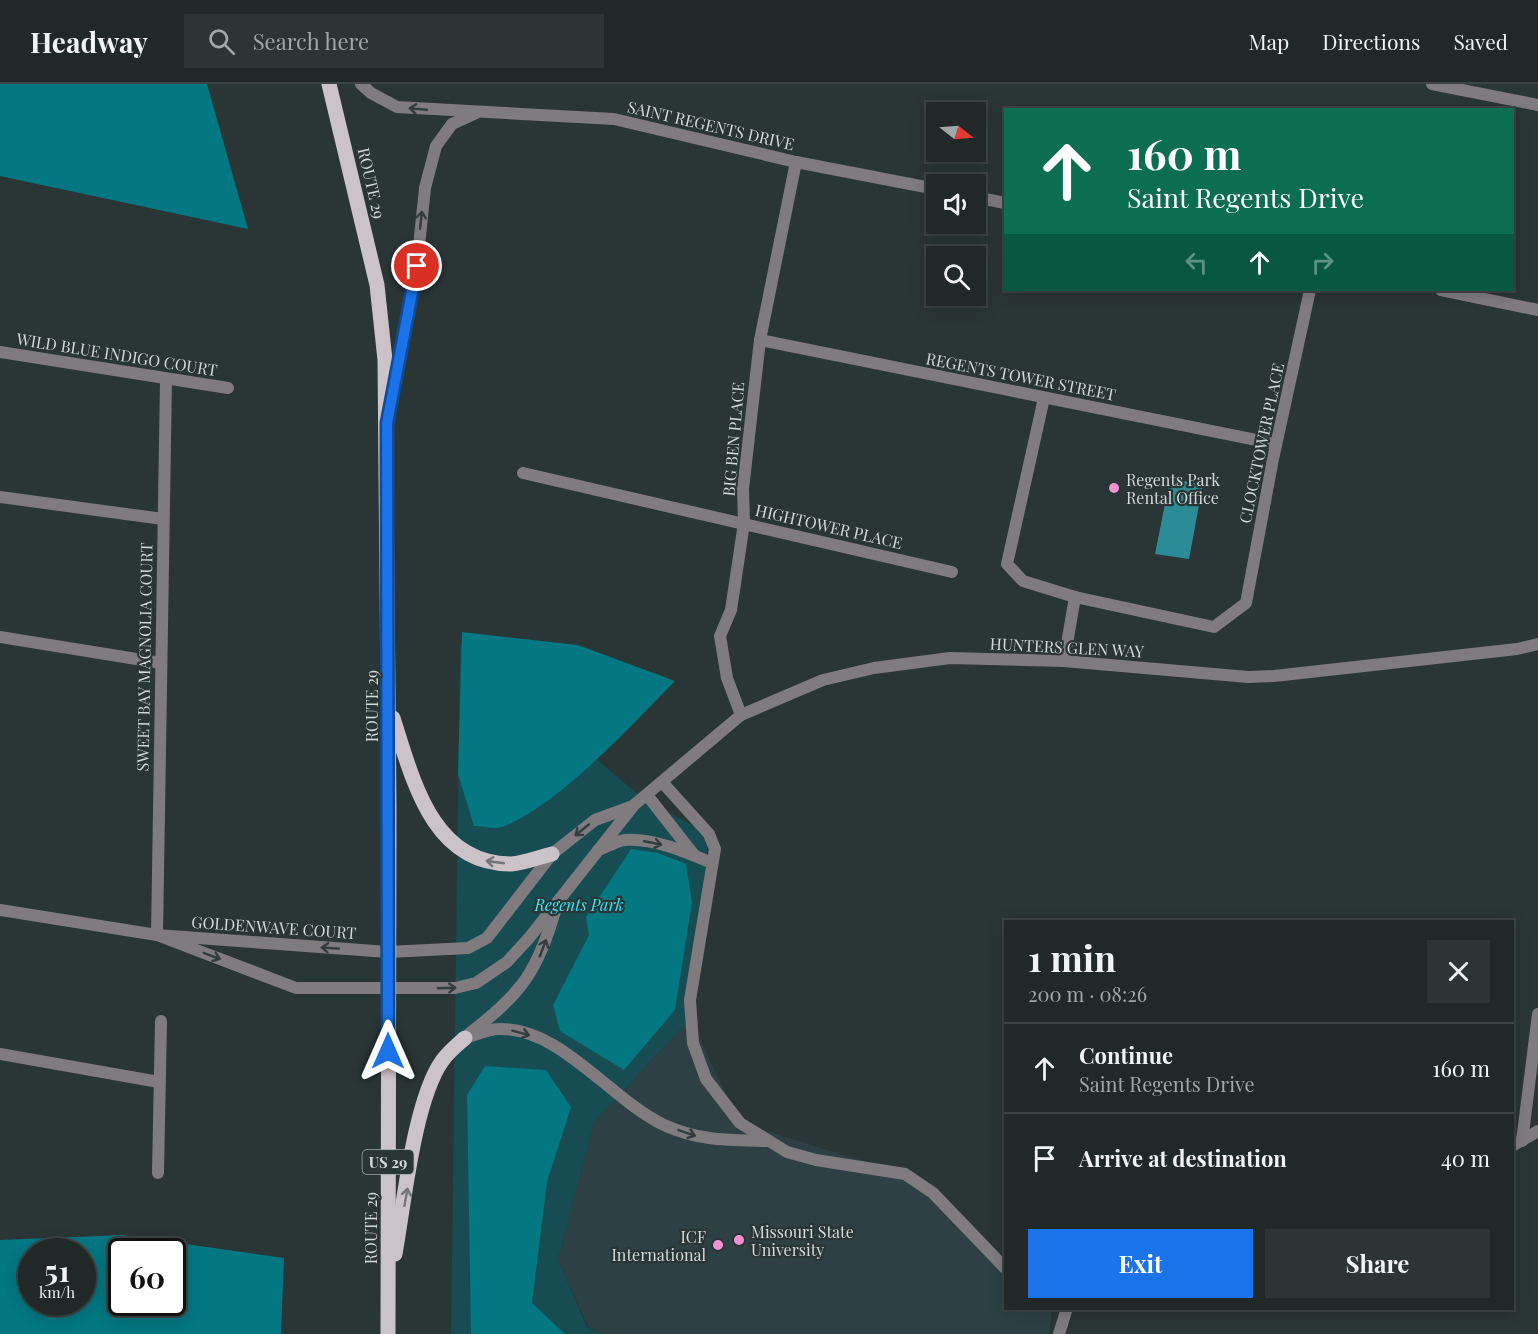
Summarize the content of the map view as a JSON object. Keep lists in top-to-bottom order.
{
  "streets": {
    "main road": ["ROUTE 29", "US 29"],
    "street": [
      "SAINT REGENTS DRIVE",
      "WILD BLUE INDIGO COURT",
      "REGENTS TOWER STREET",
      "BIG BEN PLACE",
      "CLOCKTOWER PLACE",
      "HIGHTOWER PLACE",
      "HUNTERS GLEN WAY",
      "SWEET BAY MAGNOLIA COURT",
      "GOLDENWAVE COURT"
    ]
  },
  "crossings": [
    ["SAINT REGENTS DRIVE", "BIG BEN PLACE"],
    ["ROUTE 29", "HUNTERS GLEN WAY"],
    ["ROUTE 29", "GOLDENWAVE COURT"],
    ["WILD BLUE INDIGO COURT", "SWEET BAY MAGNOLIA COURT"],
    ["REGENTS TOWER STREET", "BIG BEN PLACE"],
    ["REGENTS TOWER STREET", "CLOCKTOWER PLACE"],
    ["BIG BEN PLACE", "HIGHTOWER PLACE"],
    ["BIG BEN PLACE", "HUNTERS GLEN WAY"],
    ["HUNTERS GLEN WAY", "GOLDENWAVE COURT"],
    ["SWEET BAY MAGNOLIA COURT", "GOLDENWAVE COURT"]
  ],
  "parks": ["Regents Park"],
  "places": ["Regents Park Rental Office", "Missouri State University", "ICF International"],
  "north": "right",
  "page": {
    "header": "Headway",
    "search": "Search here",
    "nav": ["Map", "Directions", "Saved"],
    "turn": ["160 m", "Saint Regents Drive"],
    "heading": ["1 min", "200 m · 08:26"],
    "list": [
      {
        "name": "Continue",
        "note": "Saint Regents Drive",
        "value": "160 m"
      },
      {
        "name": "Arrive at destination",
        "value": "40 m"
      }
    ],
    "buttons": ["Exit", "Share"],
    "speed": "51 km/h",
    "limit": "60"
  }
}
